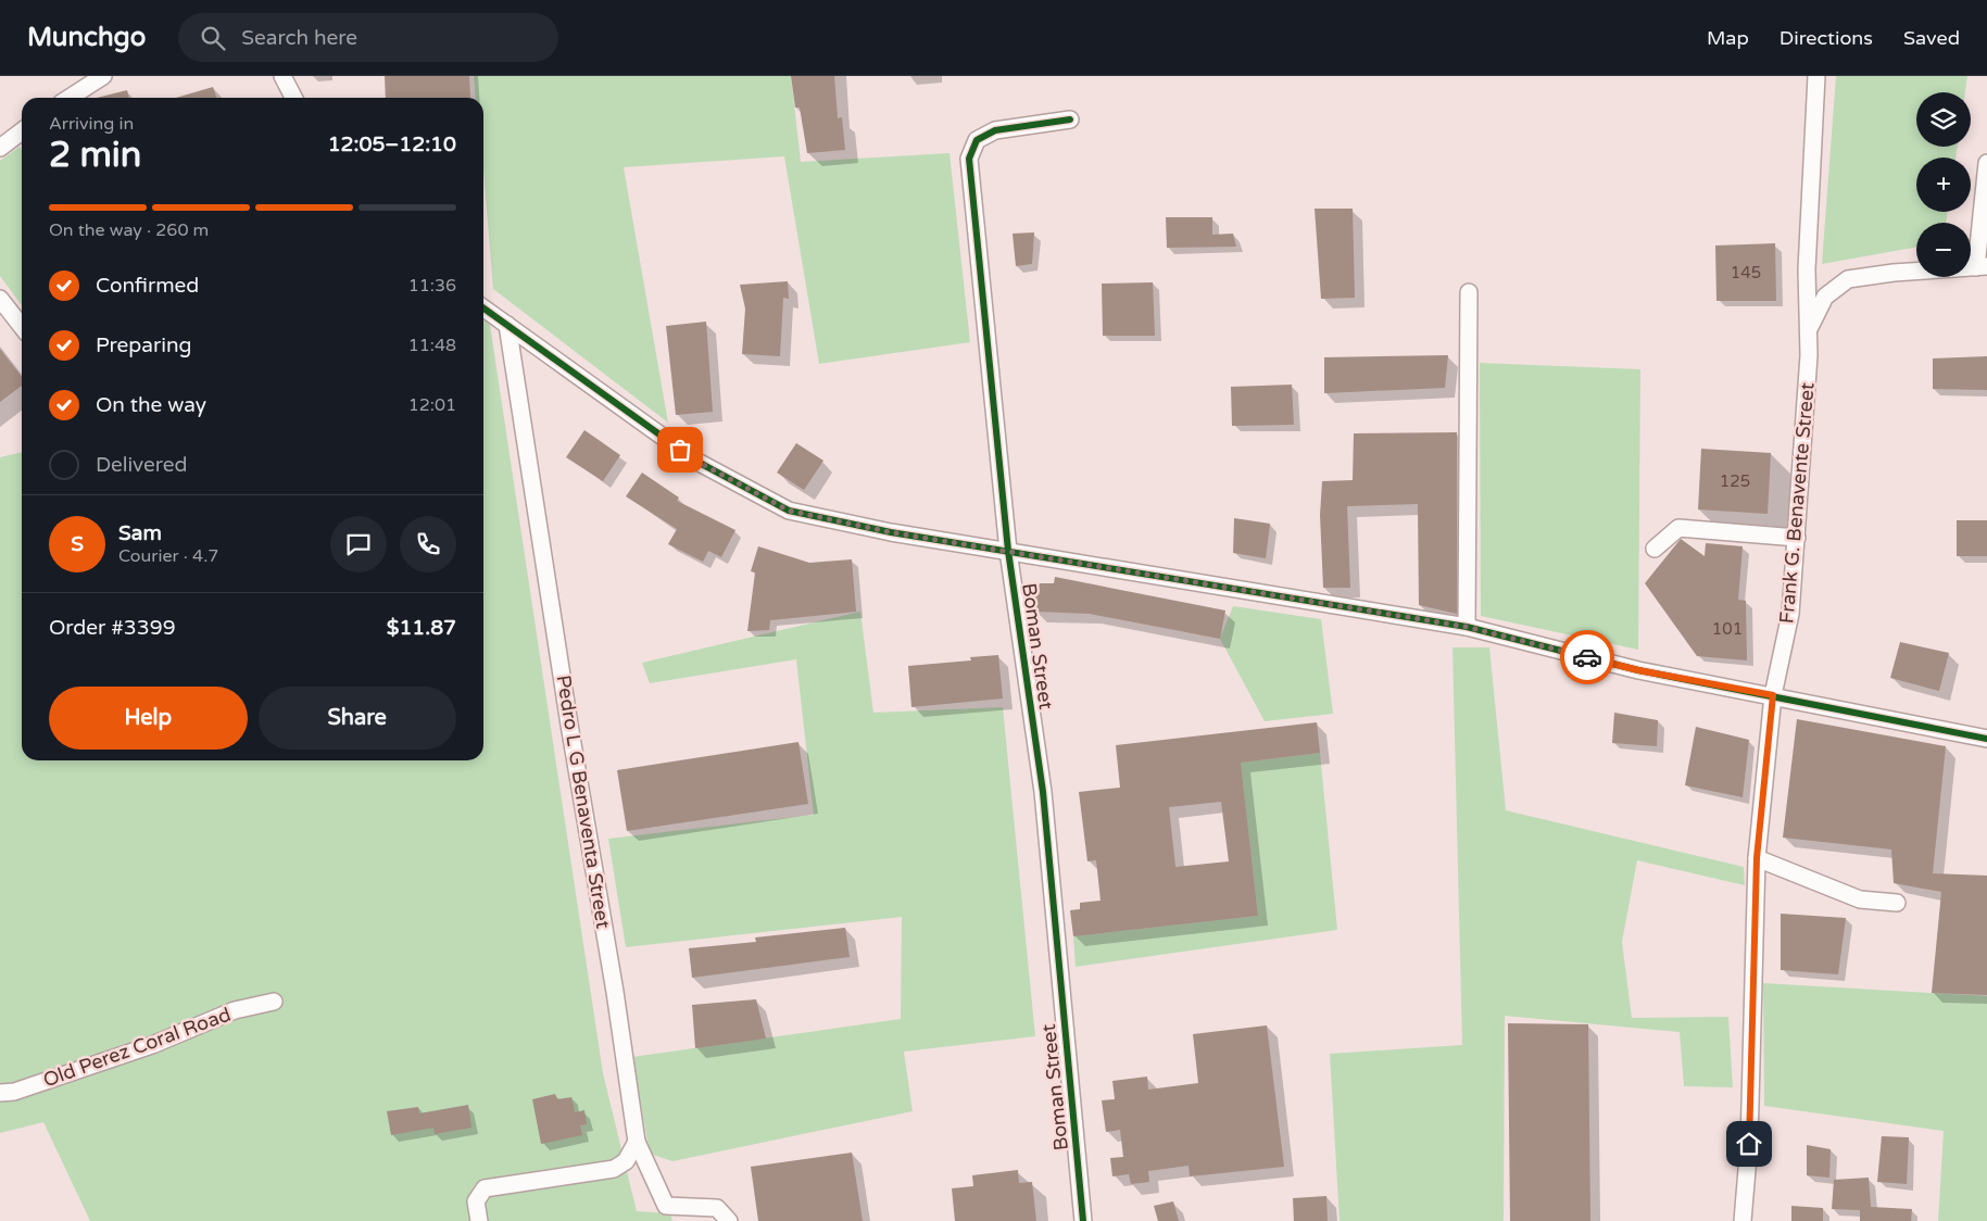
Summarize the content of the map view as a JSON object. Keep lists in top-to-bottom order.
{
  "streets": {
    "street": [
      "Frank G. Benavente Street",
      "Boman Street",
      "Pedro L G Benaventa Street",
      "Old Perez Coral Road"
    ]
  },
  "house_numbers": ["145", "125", "101"],
  "page": {
    "header": "Munchgo",
    "search": "Search here",
    "nav": ["Map", "Directions", "Saved"],
    "map_buttons": ["+", "−"],
    "heading": ["2 min", "Arriving in", "12:05–12:10"],
    "panel": [
      "Sam",
      "Courier · 4.7",
      "Order #3399",
      "$11.87"
    ],
    "bar": "On the way · 260 m",
    "list": [
      ["Confirmed", "11:36"],
      ["Preparing", "11:48"],
      ["On the way", "12:01"],
      "Delivered"
    ],
    "round": "S",
    "buttons": ["Help", "Share"]
  }
}
